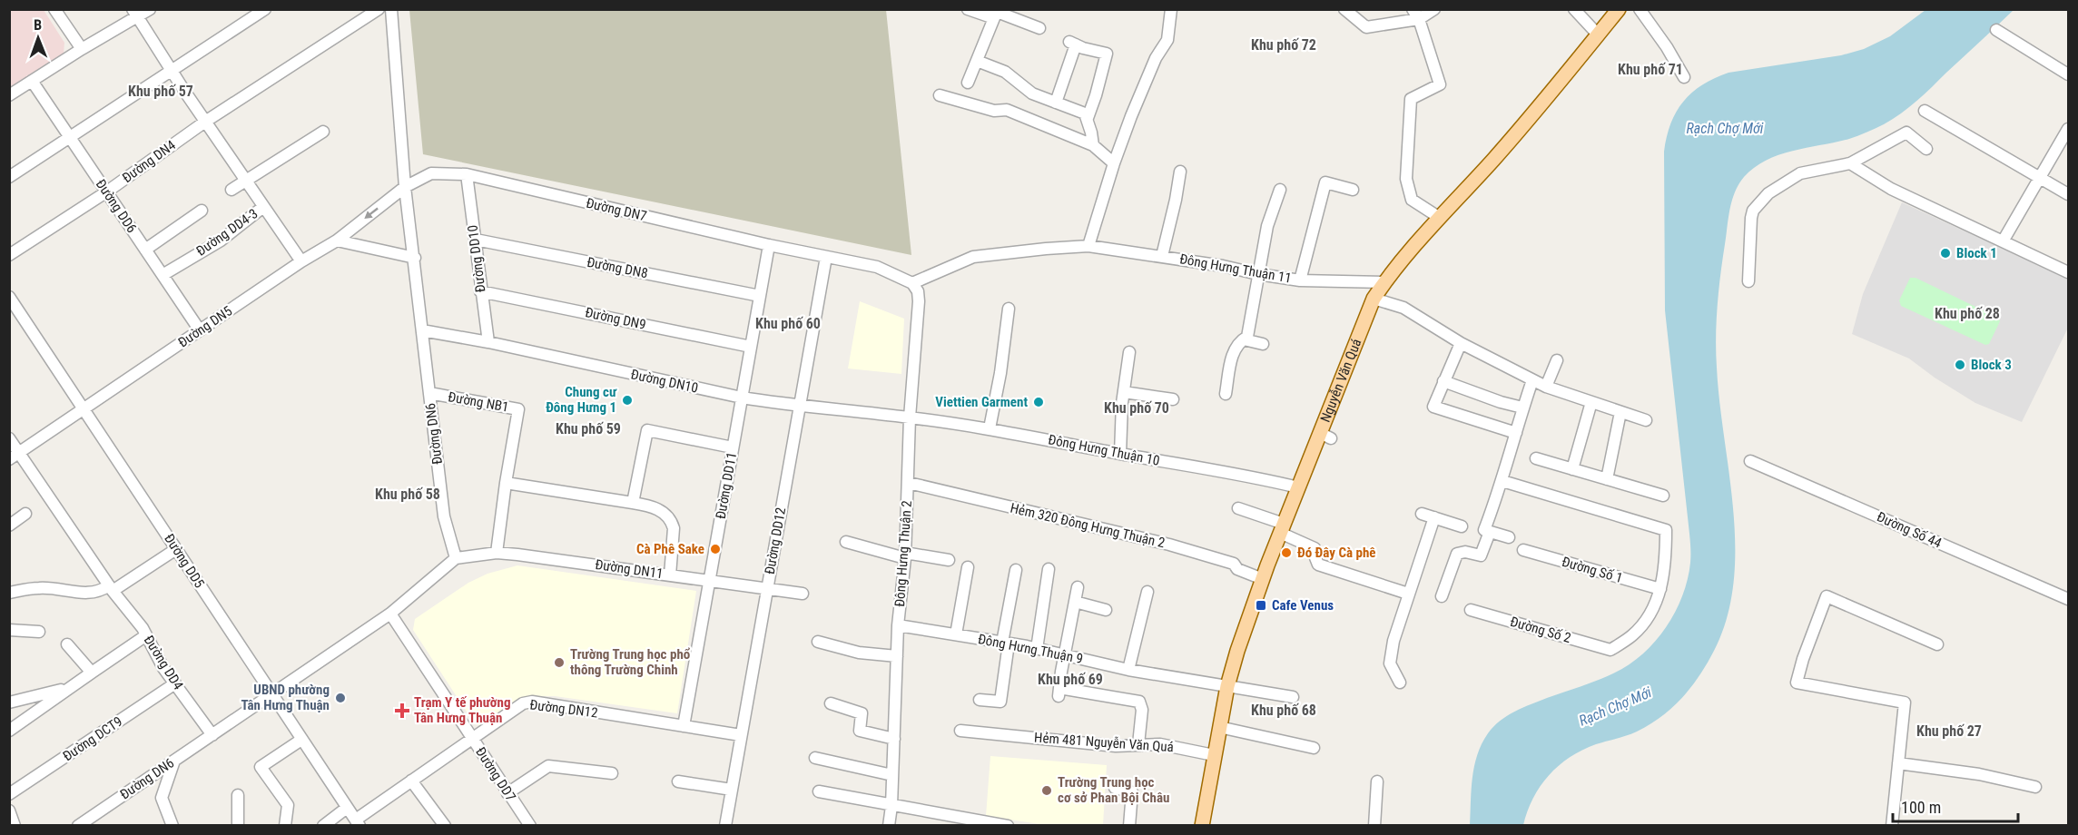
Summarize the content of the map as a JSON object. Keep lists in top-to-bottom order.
{
  "streets": {
    "main road": ["Nguyễn Văn Quá"],
    "street": [
      "Đường DN4",
      "Đường DD6",
      "Đường DN7",
      "Đường DD4-3",
      "Đường DD10",
      "Đường DN8",
      "Đông Hưng Thuận 11",
      "Đường DN9",
      "Đường DN5",
      "Đường DN10",
      "Đường NB1",
      "Đường DN6",
      "Đông Hưng Thuận 10",
      "Đường DD11",
      "Hẻm 320 Đông Hưng Thuận 2",
      "Đường Số 44",
      "Đường DD12",
      "Đông Hưng Thuận 2",
      "Đường DD5",
      "Đường DN11",
      "Đường Số 1",
      "Đường Số 2",
      "Đông Hưng Thuận 9",
      "Đường DD4",
      "Đường DN12",
      "Đường DCT9",
      "Hẻm 481 Nguyễn Văn Quá",
      "Đường DD7"
    ]
  },
  "crossings": [
    ["Đường DN4", "Đường DD6"],
    ["Đường DD6", "Đường DD4-3"],
    ["Đường DD6", "Đường DN5"],
    ["Đường DN7", "Đường DD10"],
    ["Đường DN7", "Đông Hưng Thuận 11"],
    ["Đường DN7", "Đường DN5"],
    ["Đường DN7", "Đường DN6"],
    ["Đường DN7", "Đường DD11"],
    ["Đường DN7", "Đường DD12"],
    ["Đường DN7", "Đông Hưng Thuận 2"],
    ["Đường DD10", "Đường DN8"],
    ["Đường DD10", "Đường DN9"],
    ["Đường DD10", "Đường DN10"],
    ["Đường DN8", "Đường DD11"],
    ["Đông Hưng Thuận 11", "Nguyễn Văn Quá"],
    ["Đông Hưng Thuận 11", "Đông Hưng Thuận 2"],
    ["Đường DN9", "Đường DD11"],
    ["Đường DN5", "Đường DD5"],
    ["Đường DN5", "Đường DD4"],
    ["Nguyễn Văn Quá", "Đông Hưng Thuận 10"],
    ["Nguyễn Văn Quá", "Hẻm 320 Đông Hưng Thuận 2"],
    ["Nguyễn Văn Quá", "Đông Hưng Thuận 9"],
    ["Nguyễn Văn Quá", "Hẻm 481 Nguyễn Văn Quá"],
    ["Đường DN10", "Đường DN6"],
    ["Đường DN10", "Đông Hưng Thuận 10"],
    ["Đường DN10", "Đường DD11"],
    ["Đường DN10", "Đường DD12"],
    ["Đường DN10", "Đông Hưng Thuận 2"],
    ["Đường NB1", "Đường DN6"],
    ["Đường DN6", "Đường DD5"],
    ["Đường DN6", "Đường DN11"],
    ["Đường DN6", "Đường DD4"],
    ["Đường DN6", "Đường DD7"],
    ["Đông Hưng Thuận 10", "Đông Hưng Thuận 2"],
    ["Đường DD11", "Đường DN11"],
    ["Đường DD11", "Đường DN12"],
    ["Hẻm 320 Đông Hưng Thuận 2", "Đông Hưng Thuận 2"],
    ["Đường DD12", "Đường DN11"],
    ["Đường DD12", "Đường DN12"],
    ["Đông Hưng Thuận 2", "Đông Hưng Thuận 9"],
    ["Đường DD5", "Đường DN12"],
    ["Đường Số 1", "Đường Số 2"],
    ["Đường DD4", "Đường DCT9"],
    ["Đường DN12", "Đường DD7"]
  ],
  "districts": [
    "Khu phố 72",
    "Khu phố 71",
    "Khu phố 57",
    "Khu phố 28",
    "Khu phố 60",
    "Khu phố 70",
    "Khu phố 59",
    "Khu phố 58",
    "Khu phố 69",
    "Khu phố 68",
    "Khu phố 27"
  ],
  "water": ["Rạch Chợ Mới"],
  "places": {
    "other": [
      "Block 1",
      "Block 3",
      "Chung cư Đông Hưng 1",
      "Viettien Garment",
      "Cà Phê Sake",
      "Đó Đây Cà phê",
      "Trường Trung học phổ thông Trường Chinh",
      "UBND phường Tân Hưng Thuận",
      "Trường Trung học cơ sở Phan Bội Châu"
    ],
    "transit": ["Cafe Venus"],
    "health": ["Trạm Y tế phường Tân Hưng Thuận"]
  },
  "scale_bar": "100 m",
  "north": "top"
}
